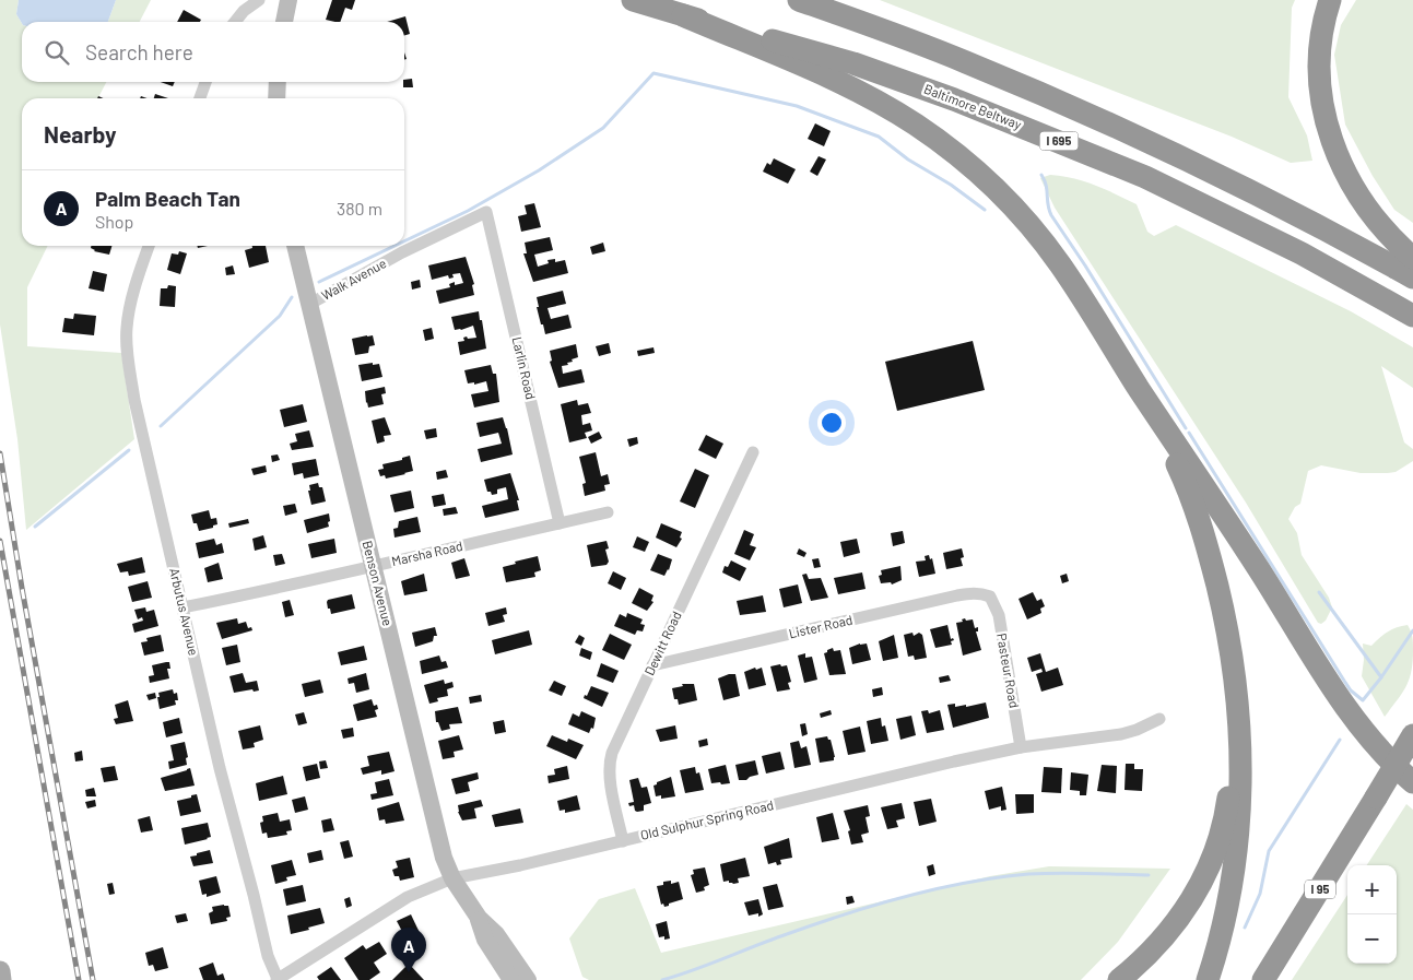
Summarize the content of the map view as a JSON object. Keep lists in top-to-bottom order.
{
  "streets": {
    "highway": ["Baltimore Beltway", "I 695", "I 95"],
    "street": [
      "Walk Avenue",
      "Larlin Road",
      "Marsha Road",
      "Benson Avenue",
      "Arbutus Avenue",
      "Lister Road",
      "Dewitt Road",
      "Pasteur Road",
      "Old Sulphur Spring Road"
    ]
  },
  "crossings": [
    ["Walk Avenue", "Larlin Road"],
    ["Walk Avenue", "Benson Avenue"],
    ["Larlin Road", "Marsha Road"],
    ["Marsha Road", "Benson Avenue"],
    ["Marsha Road", "Arbutus Avenue"],
    ["Benson Avenue", "Old Sulphur Spring Road"],
    ["Arbutus Avenue", "Old Sulphur Spring Road"],
    ["Lister Road", "Dewitt Road"],
    ["Lister Road", "Pasteur Road"],
    ["Dewitt Road", "Old Sulphur Spring Road"],
    ["Pasteur Road", "Old Sulphur Spring Road"]
  ],
  "page": {
    "search": "Search here",
    "heading": "Nearby",
    "list": [
      {
        "mark": "A",
        "name": "Palm Beach Tan",
        "note": "Shop",
        "value": "380 m"
      }
    ],
    "map_buttons": ["+", "−"],
    "pins": "A"
  }
}
